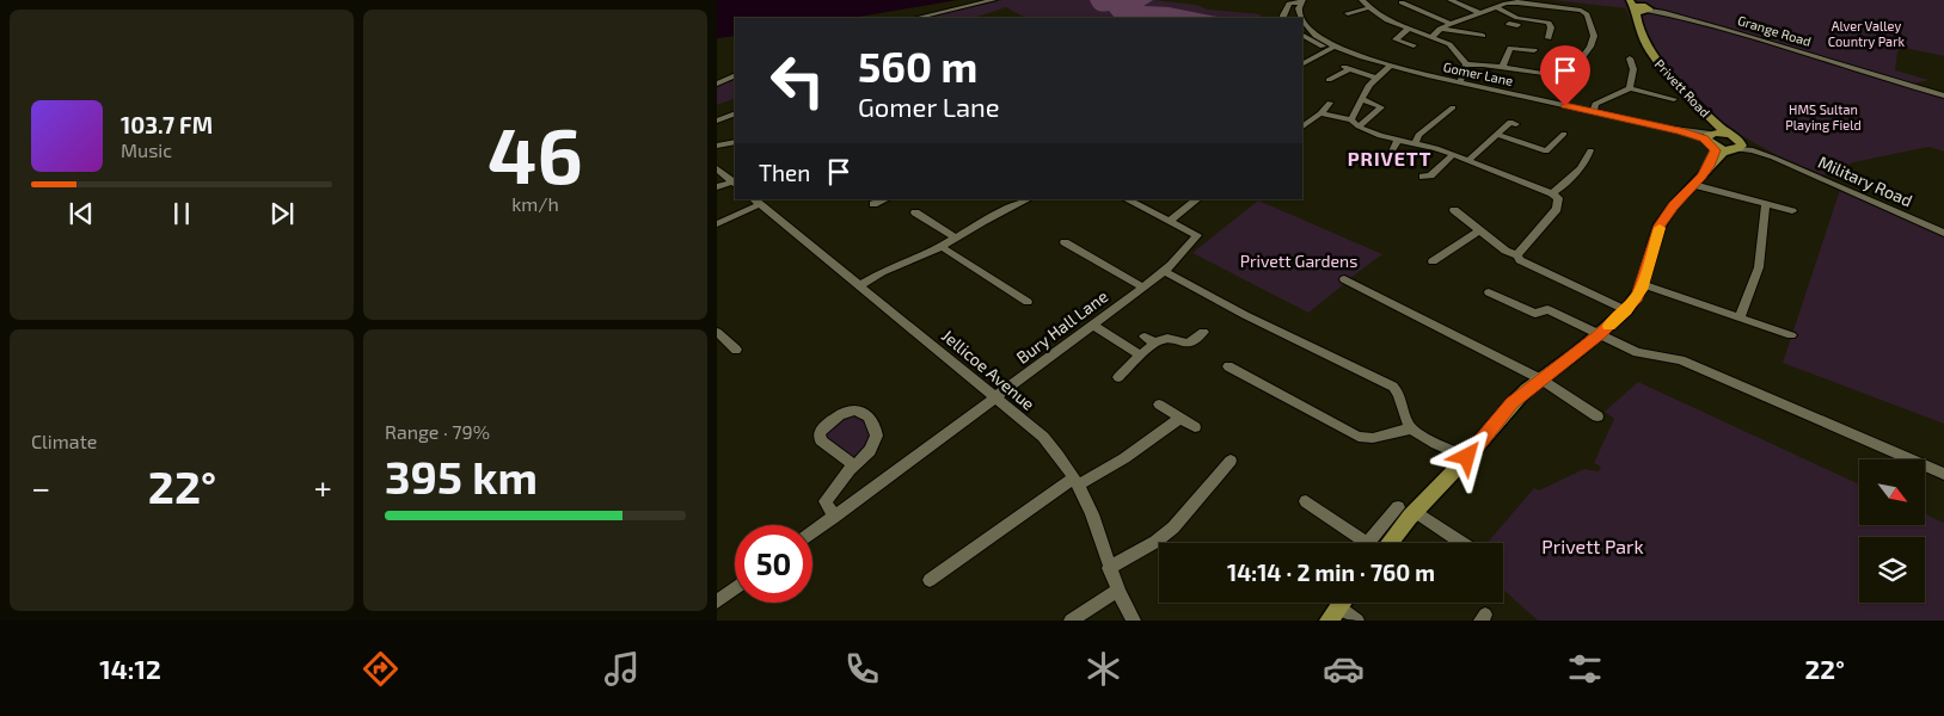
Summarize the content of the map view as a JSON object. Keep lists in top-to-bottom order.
{
  "streets": {
    "main road": ["Privett Road"],
    "street": [
      "Grange Road",
      "Gomer Lane",
      "Military Road",
      "Bury Hall Lane",
      "Jellicoe Avenue"
    ]
  },
  "crossings": [
    ["Grange Road", "Privett Road"],
    ["Gomer Lane", "Privett Road"],
    ["Privett Road", "Military Road"],
    ["Bury Hall Lane", "Jellicoe Avenue"]
  ],
  "districts": ["PRIVETT"],
  "parks": [
    "Alver Valley Country Park",
    "HMS Sultan Playing Field",
    "Privett Gardens",
    "Privett Park"
  ],
  "north": "bottom right",
  "page": {
    "tile": [
      ["46", "km/h"],
      "Climate",
      ["Range · 79%", "395 km"]
    ],
    "turn": ["560 m", "Gomer Lane"],
    "song": ["103.7 FM", "Music"],
    "then": "Then",
    "heat": ["−", "22°", "+"],
    "limit": "50",
    "trip": "14:14 · 2 min · 760 m",
    "tabs": ["14:12", "22°"]
  }
}
